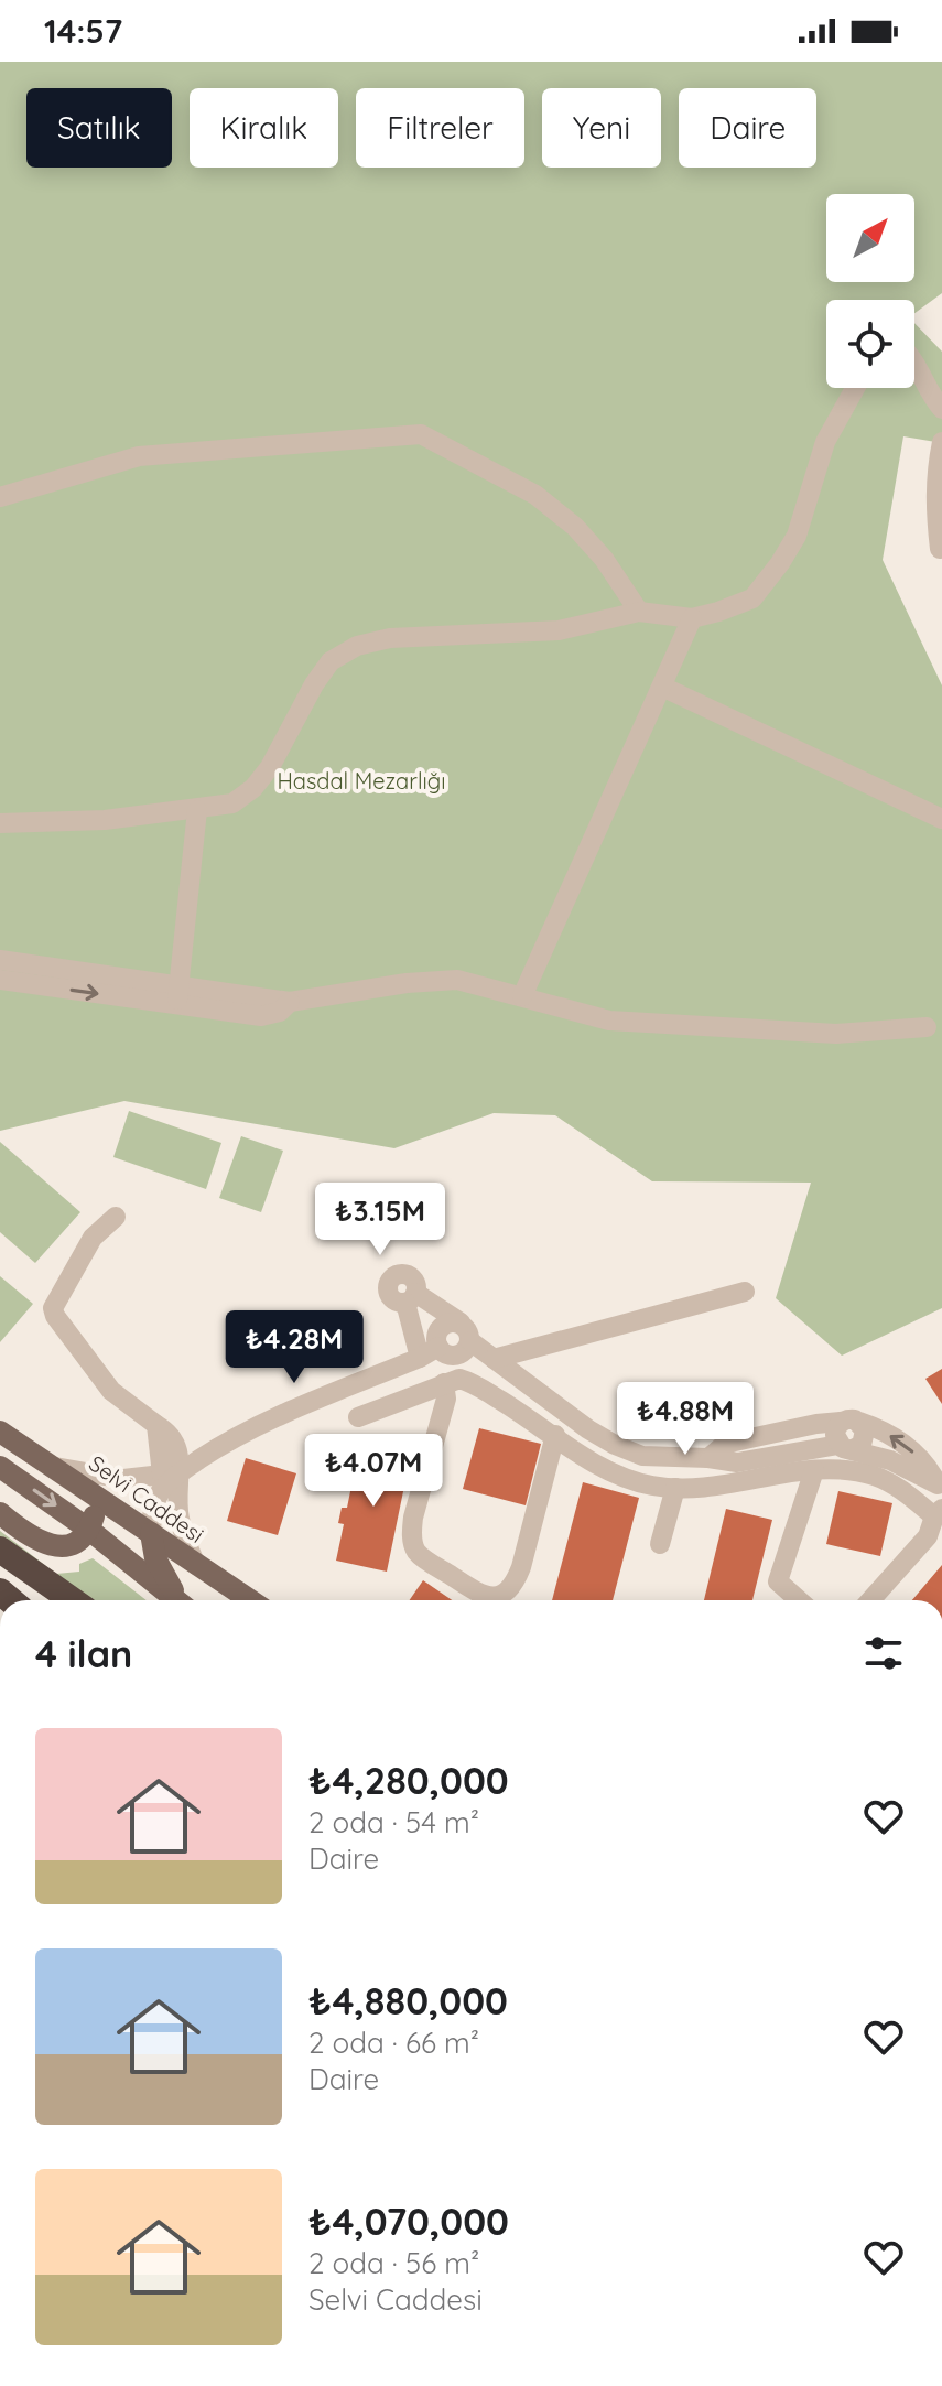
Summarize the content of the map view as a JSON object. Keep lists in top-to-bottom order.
{
  "streets": {
    "main road": ["Selvi Caddesi"]
  },
  "parks": ["Hasdal Mezarlığı"],
  "north": "top right",
  "page": {
    "status": "14:57",
    "chip": [
      "Satılık",
      "Kiralık",
      "Filtreler",
      "Yeni",
      "Daire"
    ],
    "price": [
      "₺3.15M",
      "₺4.28M",
      "₺4.88M",
      "₺4.07M"
    ],
    "heading": "4 ilan",
    "list": [
      {
        "name": "₺4,280,000",
        "note": "2 oda · 54 m² · Daire"
      },
      {
        "name": "₺4,880,000",
        "note": "2 oda · 66 m² · Daire"
      },
      {
        "name": "₺4,070,000",
        "note": "2 oda · 56 m² · Selvi Caddesi"
      }
    ]
  }
}
